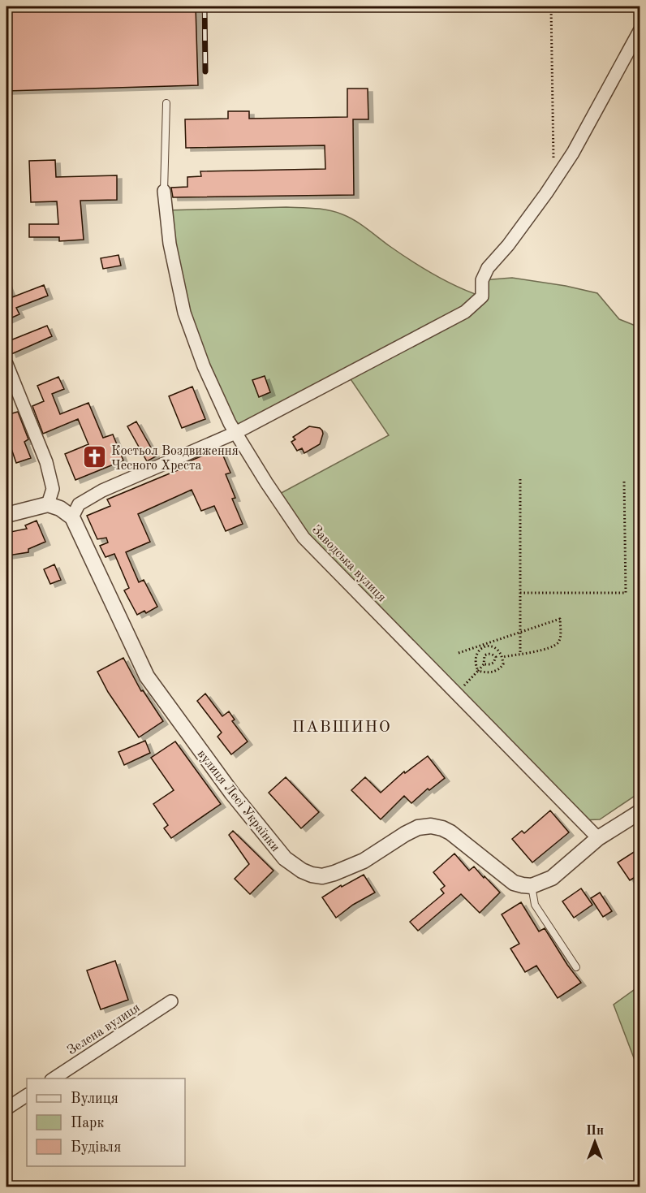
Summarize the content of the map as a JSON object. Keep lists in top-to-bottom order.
{
  "streets": {
    "street": ["Заводська вулиця", "вулиця Лесі Українки", "Зелена вулиця"]
  },
  "districts": ["ПАВШИНО"],
  "places": {
    "church": ["Костьол Воздвиження Чесного Хреста"]
  },
  "legend": ["Вулиця", "Парк", "Будівля"],
  "north": "top"
}
